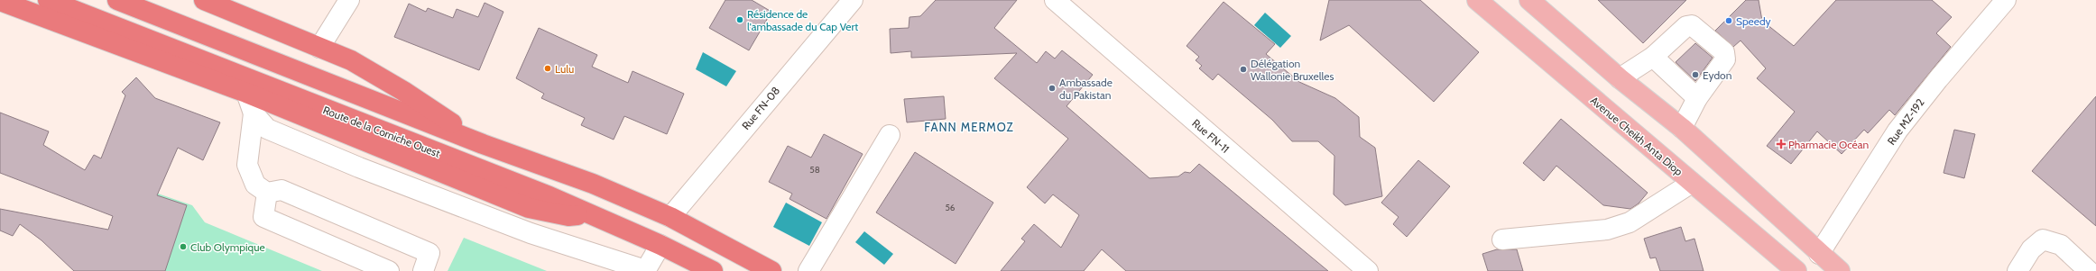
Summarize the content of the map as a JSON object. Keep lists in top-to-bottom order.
{
  "streets": {
    "highway": ["Route de la Corniche Ouest"],
    "main road": ["Avenue Cheikh Anta Diop"],
    "street": ["Rue FN-08", "Rue MZ-192", "Rue FN-11"]
  },
  "districts": ["FANN MERMOZ"],
  "places": {
    "other": [
      "Résidence de l'ambassade du Cap Vert",
      "Speedy",
      "Lulu",
      "Délégation Wallonie Bruxelles",
      "Eydon",
      "Ambassade du Pakistan",
      "Club Olympique"
    ],
    "health": ["Pharmacie Océan"]
  },
  "house_numbers": ["58", "56"]
}
